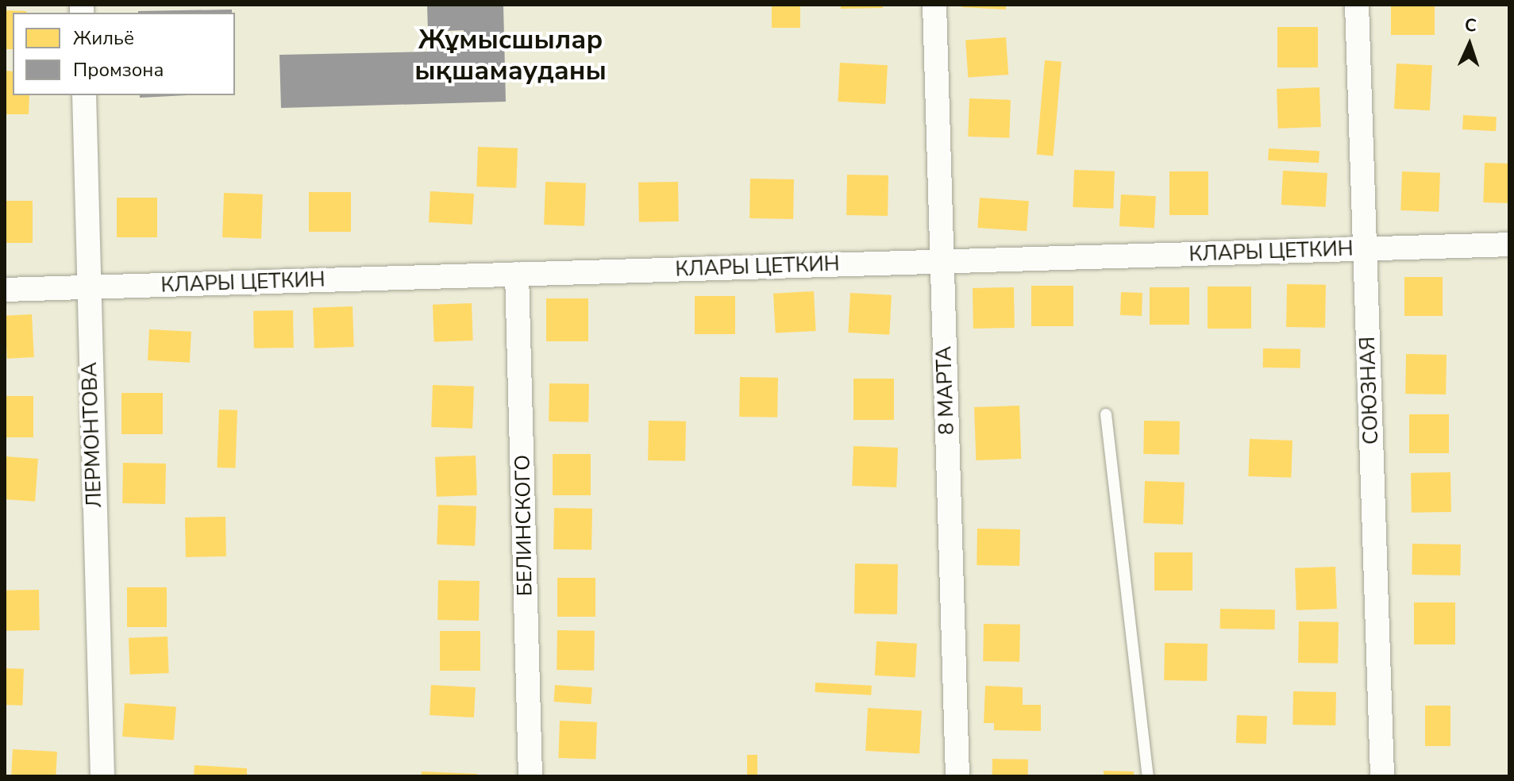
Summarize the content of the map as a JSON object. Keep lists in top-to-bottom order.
{
  "streets": {
    "street": [
      "КЛАРЫ ЦЕТКИН",
      "8 МАРТА",
      "СОЮЗНАЯ",
      "ЛЕРМОНТОВА",
      "БЕЛИНСКОГО"
    ]
  },
  "crossings": [
    ["КЛАРЫ ЦЕТКИН", "8 МАРТА"],
    ["КЛАРЫ ЦЕТКИН", "СОЮЗНАЯ"],
    ["КЛАРЫ ЦЕТКИН", "ЛЕРМОНТОВА"],
    ["КЛАРЫ ЦЕТКИН", "БЕЛИНСКОГО"]
  ],
  "districts": ["Жұмысшылар ықшамауданы"],
  "legend": ["Жильё", "Промзона"],
  "north": "top"
}
